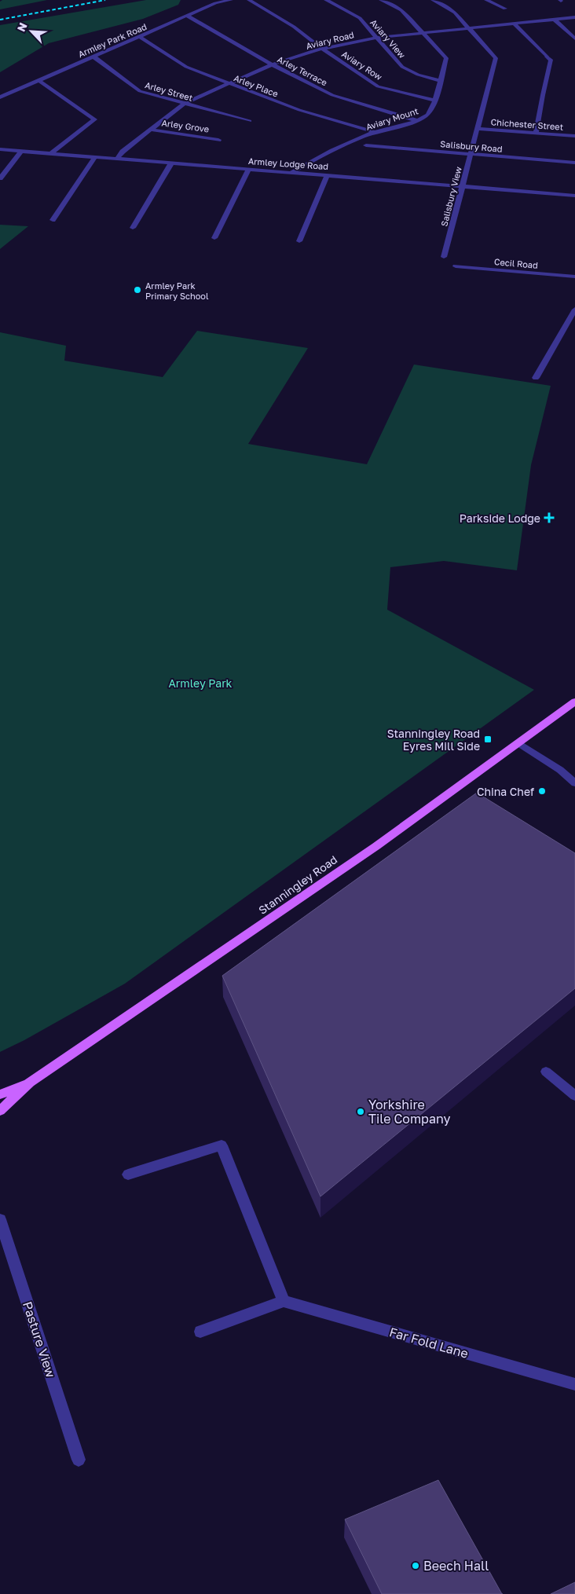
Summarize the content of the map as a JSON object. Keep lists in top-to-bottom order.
{
  "streets": {
    "main road": ["Stanningley Road"],
    "street": [
      "Aviary View",
      "Armley Park Road",
      "Aviary Road",
      "Aviary Row",
      "Arley Terrace",
      "Arley Place",
      "Arley Street",
      "Aviary Mount",
      "Chichester Street",
      "Arley Grove",
      "Salisbury Road",
      "Armley Lodge Road",
      "Salisbury View",
      "Cecil Road",
      "Pasture View",
      "Far Fold Lane"
    ]
  },
  "crossings": [
    ["Aviary View", "Aviary Road"],
    ["Aviary View", "Aviary Mount"],
    ["Armley Park Road", "Arley Terrace"],
    ["Armley Park Road", "Arley Place"],
    ["Armley Park Road", "Arley Street"],
    ["Aviary Road", "Aviary Row"],
    ["Aviary Road", "Arley Terrace"],
    ["Aviary Road", "Arley Place"],
    ["Aviary Road", "Arley Street"],
    ["Aviary Road", "Aviary Mount"],
    ["Aviary Road", "Arley Grove"],
    ["Aviary Road", "Armley Lodge Road"],
    ["Aviary Road", "Salisbury View"],
    ["Aviary Row", "Aviary Mount"],
    ["Arley Terrace", "Aviary Mount"],
    ["Arley Place", "Aviary Mount"],
    ["Aviary Mount", "Armley Lodge Road"],
    ["Chichester Street", "Salisbury View"],
    ["Salisbury Road", "Salisbury View"],
    ["Armley Lodge Road", "Salisbury View"]
  ],
  "parks": ["Armley Park"],
  "places": {
    "other": [
      "Armley Park Primary School",
      "China Chef",
      "Yorkshire Tile Company",
      "Beech Hall"
    ],
    "health": ["Parkside Lodge"],
    "transit": ["Stanningley Road Eyres Mill Side"]
  },
  "north": "top left"
}
